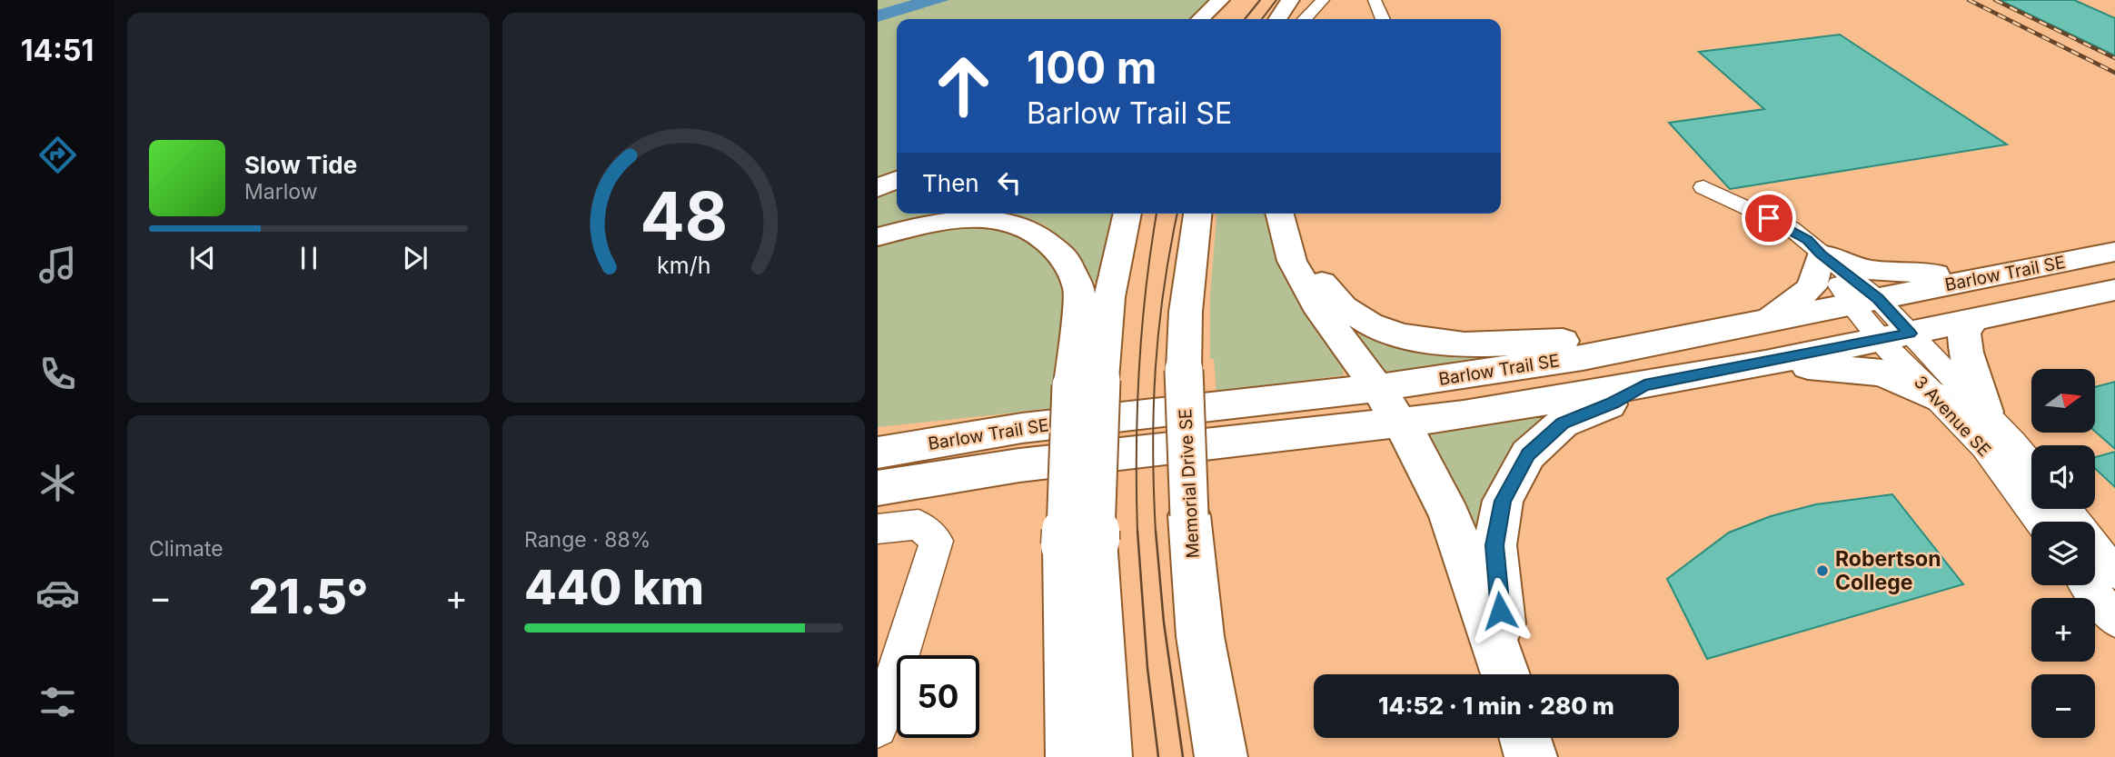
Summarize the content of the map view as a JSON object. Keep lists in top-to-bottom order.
{
  "streets": {
    "main road": ["Barlow Trail SE", "Memorial Drive SE"],
    "street": ["3 Avenue SE"]
  },
  "crossings": [
    ["Barlow Trail SE", "3 Avenue SE"]
  ],
  "places": ["Robertson College"],
  "north": "right",
  "page": {
    "tabs": "14:51",
    "turn": ["100 m", "Barlow Trail SE"],
    "song": ["Slow Tide", "Marlow"],
    "then": "Then",
    "map_buttons": ["+", "−"],
    "tile": [
      "Climate",
      ["Range · 88%", "440 km"]
    ],
    "heat": ["−", "21.5°", "+"],
    "limit": "50",
    "trip": "14:52 · 1 min · 280 m",
    "gauge": ["48", "km/h"]
  }
}
